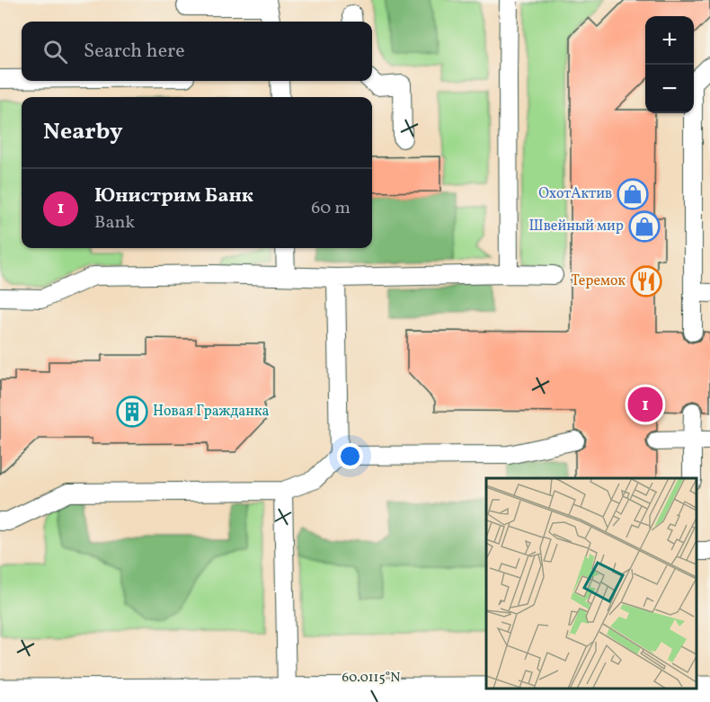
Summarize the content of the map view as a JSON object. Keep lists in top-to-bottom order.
{
  "places": {
    "shop": ["ОхотАктив", "Швейный мир"],
    "restaurant": ["Теремок"],
    "building": ["Новая Гражданка"]
  },
  "page": {
    "map_buttons": ["+", "−"],
    "search": "Search here",
    "heading": "Nearby",
    "list": [
      {
        "mark": "1",
        "name": "Юнистрим Банк",
        "note": "Bank",
        "value": "60 m"
      }
    ],
    "pins": "1"
  },
  "coordinates": ["60.0115°N"]
}
